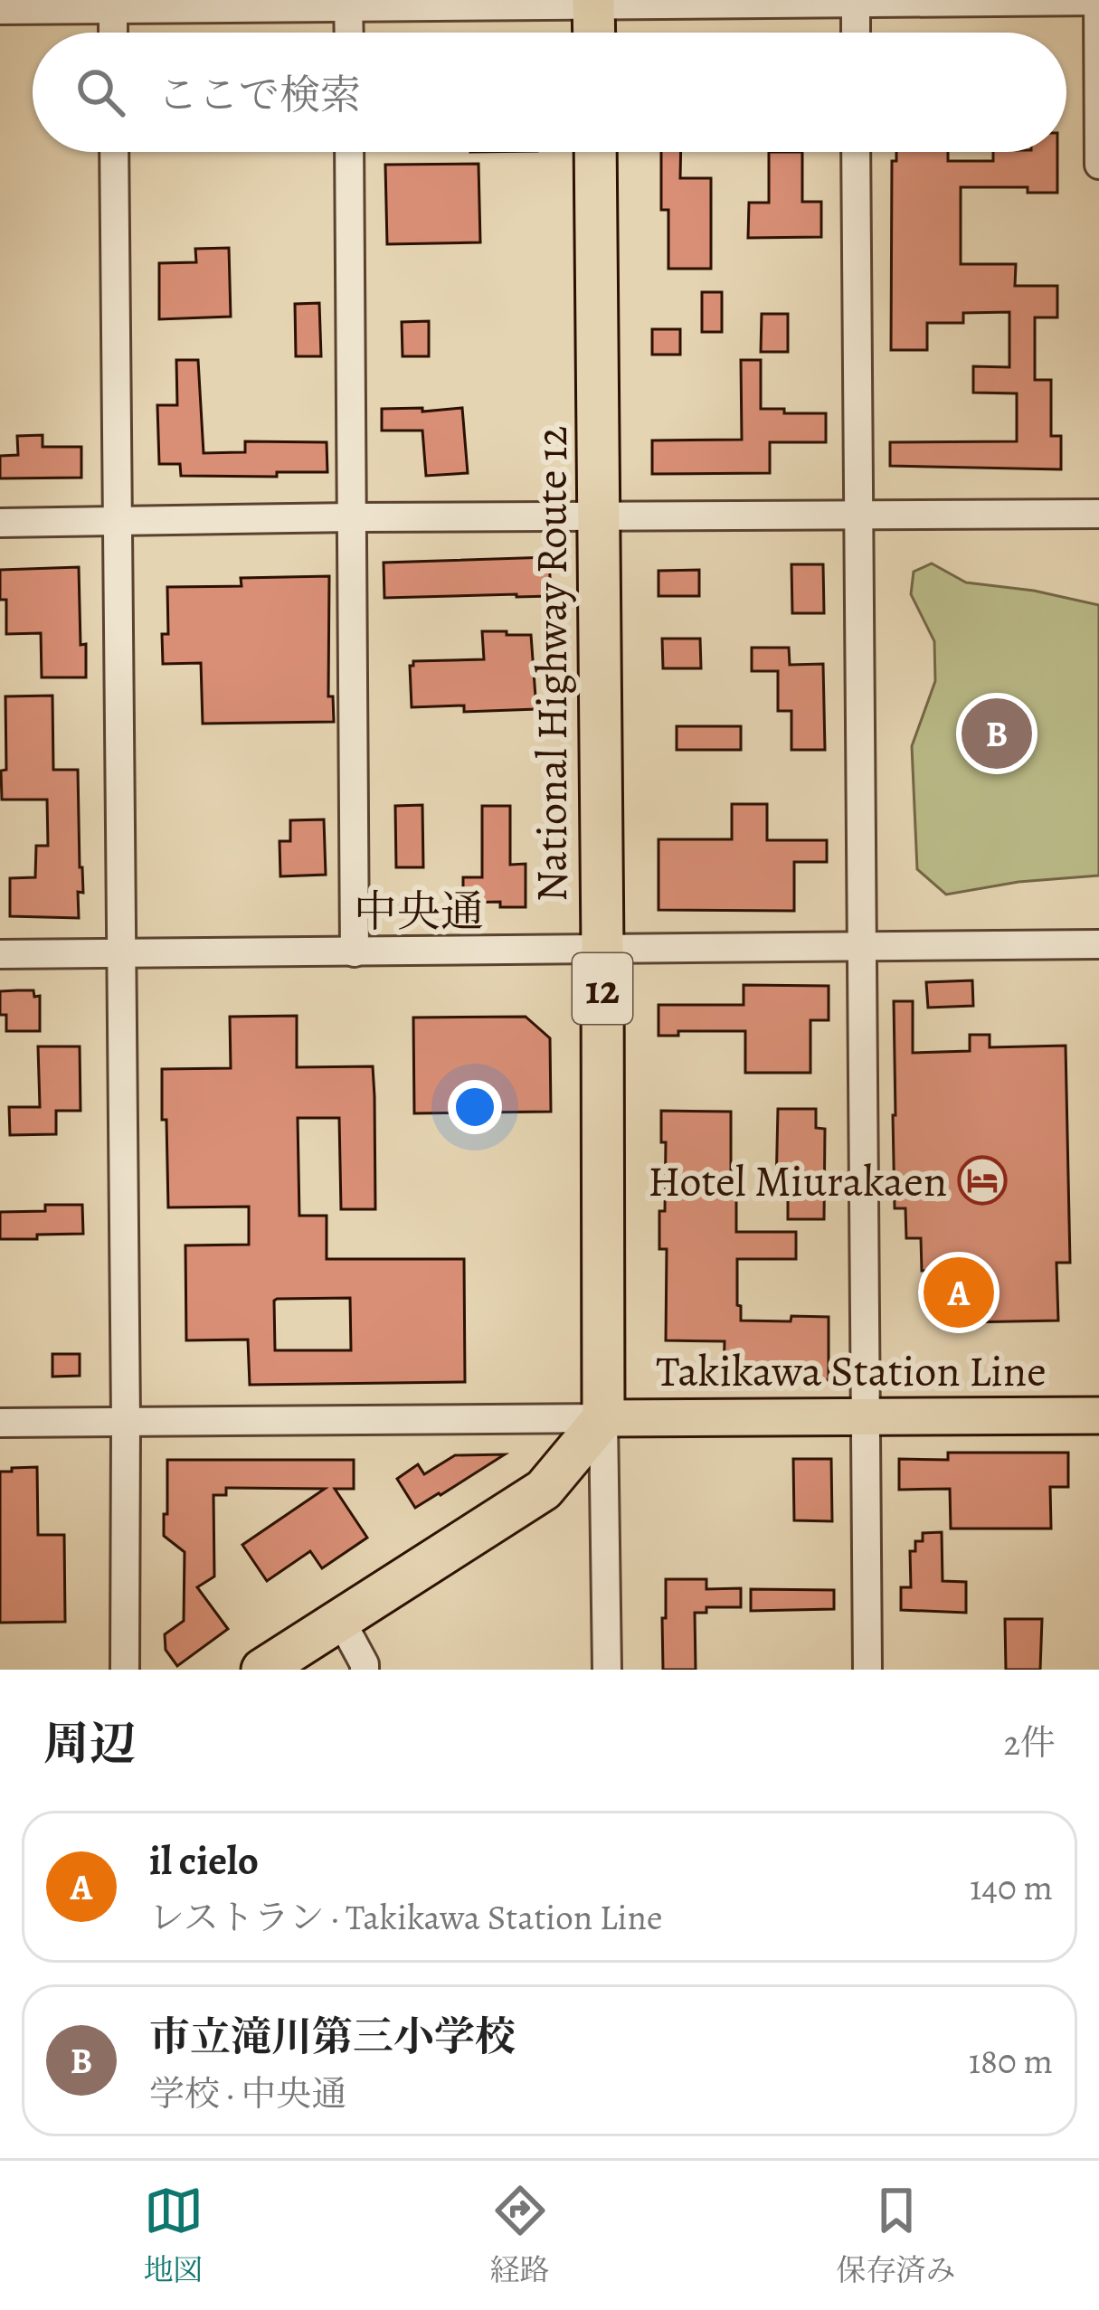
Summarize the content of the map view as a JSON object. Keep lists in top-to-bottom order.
{
  "streets": {
    "highway": ["National Highway Route 12", "12"],
    "main road": ["Takikawa Station Line"],
    "street": ["中央通"]
  },
  "crossings": [
    ["National Highway Route 12", "中央通"],
    ["National Highway Route 12", "Takikawa Station Line"]
  ],
  "places": {
    "hotel": ["Hotel Miurakaen"]
  },
  "page": {
    "search": "ここで検索",
    "pins": ["B", "A"],
    "heading": ["周辺", "2件"],
    "list": [
      {
        "mark": "A",
        "name": "il cielo",
        "note": "レストラン · Takikawa Station Line",
        "value": "140 m"
      },
      {
        "mark": "B",
        "name": "市立滝川第三小学校",
        "note": "学校 · 中央通",
        "value": "180 m"
      }
    ],
    "nav": ["地図", "経路", "保存済み"]
  }
}
